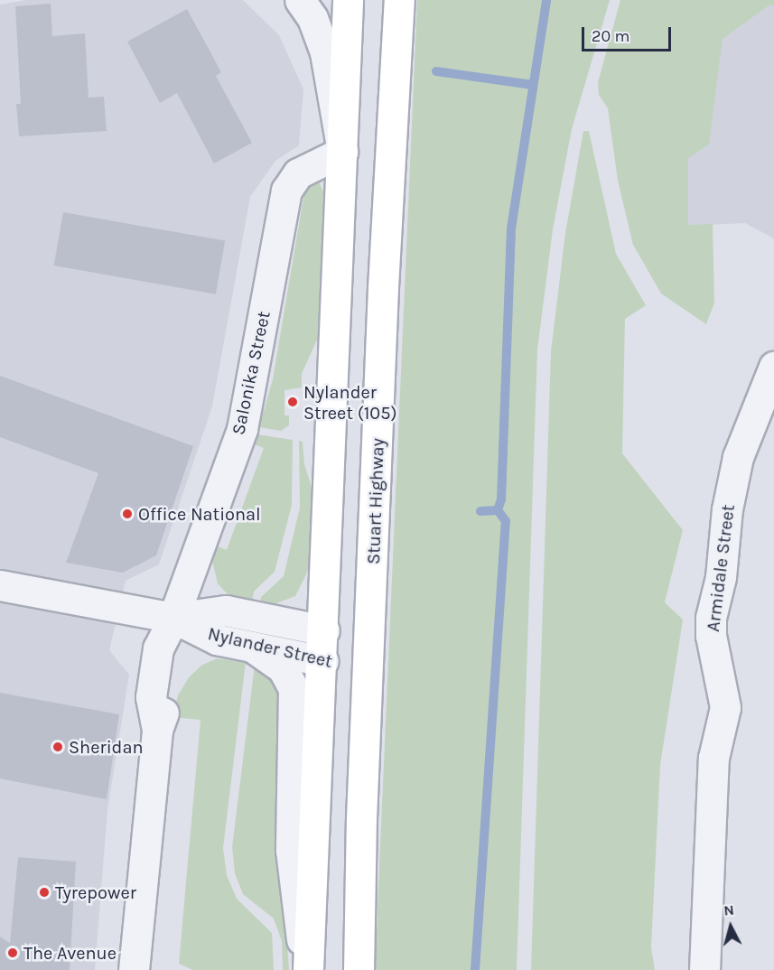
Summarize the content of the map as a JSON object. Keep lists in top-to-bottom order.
{
  "streets": {
    "highway": ["Stuart Highway", "Nylander Street"],
    "street": ["Salonika Street", "Armidale Street"]
  },
  "crossings": [
    ["Salonika Street", "Nylander Street"],
    ["Stuart Highway", "Nylander Street"]
  ],
  "places": [
    "Nylander Street (105)",
    "Office National",
    "Sheridan",
    "Tyrepower",
    "The Avenue"
  ],
  "scale_bar": "20 m",
  "north": "top"
}
